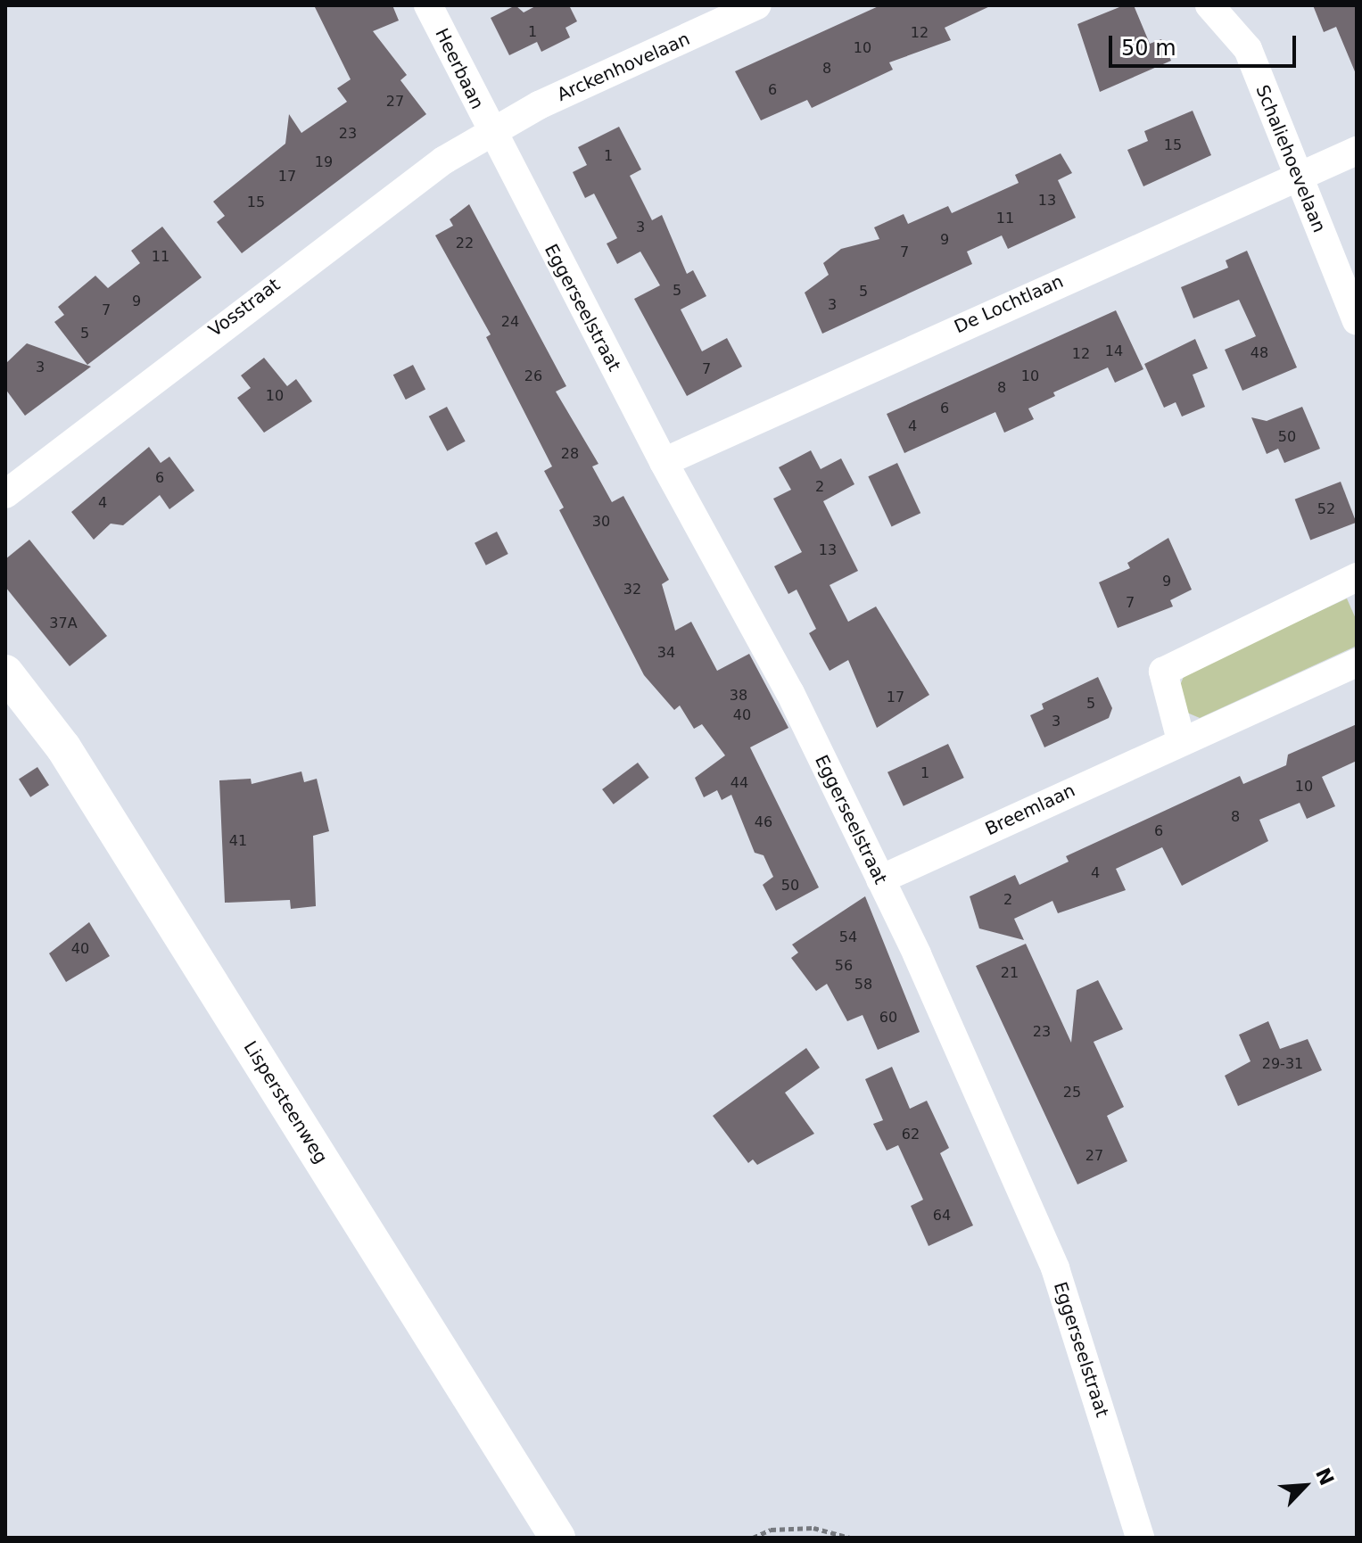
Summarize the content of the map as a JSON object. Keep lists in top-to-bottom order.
{
  "streets": {
    "street": [
      "Arckenhovelaan",
      "Heerbaan",
      "Schaliehoevelaan",
      "De Lochtlaan",
      "Vosstraat",
      "Eggerseelstraat",
      "Breemlaan",
      "Lispersteenweg"
    ]
  },
  "crossings": [
    ["Arckenhovelaan", "Heerbaan"],
    ["Arckenhovelaan", "Vosstraat"],
    ["Arckenhovelaan", "Eggerseelstraat"],
    ["Heerbaan", "Vosstraat"],
    ["Heerbaan", "Eggerseelstraat"],
    ["Schaliehoevelaan", "De Lochtlaan"],
    ["De Lochtlaan", "Eggerseelstraat"],
    ["Vosstraat", "Eggerseelstraat"],
    ["Eggerseelstraat", "Breemlaan"]
  ],
  "house_numbers": [
    "1",
    "12",
    "10",
    "8",
    "6",
    "27",
    "23",
    "15",
    "1",
    "19",
    "17",
    "13",
    "15",
    "11",
    "3",
    "9",
    "22",
    "7",
    "11",
    "5",
    "5",
    "9",
    "3",
    "7",
    "24",
    "5",
    "14",
    "48",
    "12",
    "3",
    "7",
    "26",
    "10",
    "8",
    "10",
    "6",
    "4",
    "50",
    "28",
    "6",
    "2",
    "4",
    "52",
    "30",
    "13",
    "9",
    "32",
    "7",
    "37A",
    "34",
    "38",
    "17",
    "5",
    "40",
    "3",
    "1",
    "44",
    "10",
    "8",
    "46",
    "6",
    "41",
    "4",
    "50",
    "2",
    "54",
    "40",
    "56",
    "21",
    "58",
    "60",
    "23",
    "29-31",
    "25",
    "62",
    "27",
    "64"
  ],
  "scale_bar": "50 m",
  "north": "top right"
}
